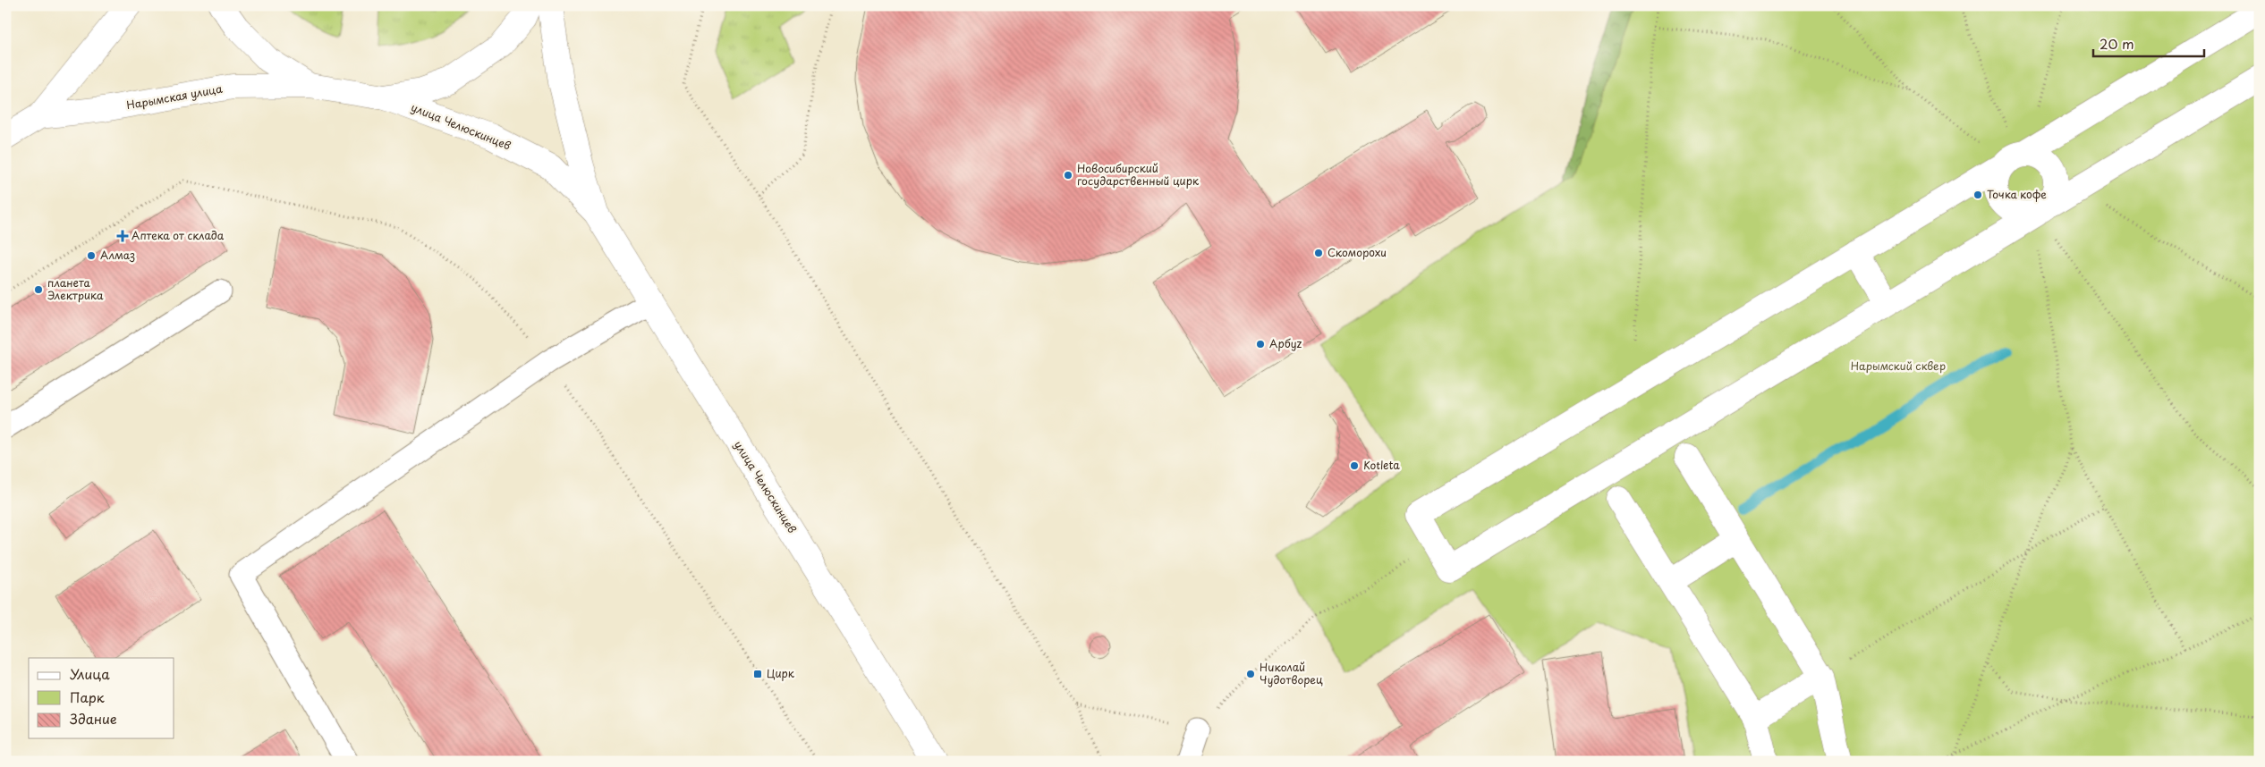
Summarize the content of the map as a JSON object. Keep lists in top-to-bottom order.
{
  "streets": {
    "street": ["Нарымская улица", "улица Челюскинцев"]
  },
  "parks": ["Нарымский сквер"],
  "places": {
    "other": [
      "Новосибирский государственный цирк",
      "Точка кофе",
      "Скоморохи",
      "Алмаз",
      "планета Электрика",
      "Арбуz",
      "Kotleta",
      "Николай Чудотворец"
    ],
    "health": ["Аптека от склада"],
    "transit": ["Цирк"]
  },
  "legend": ["Улица", "Парк", "Здание"],
  "scale_bar": "20 m"
}
